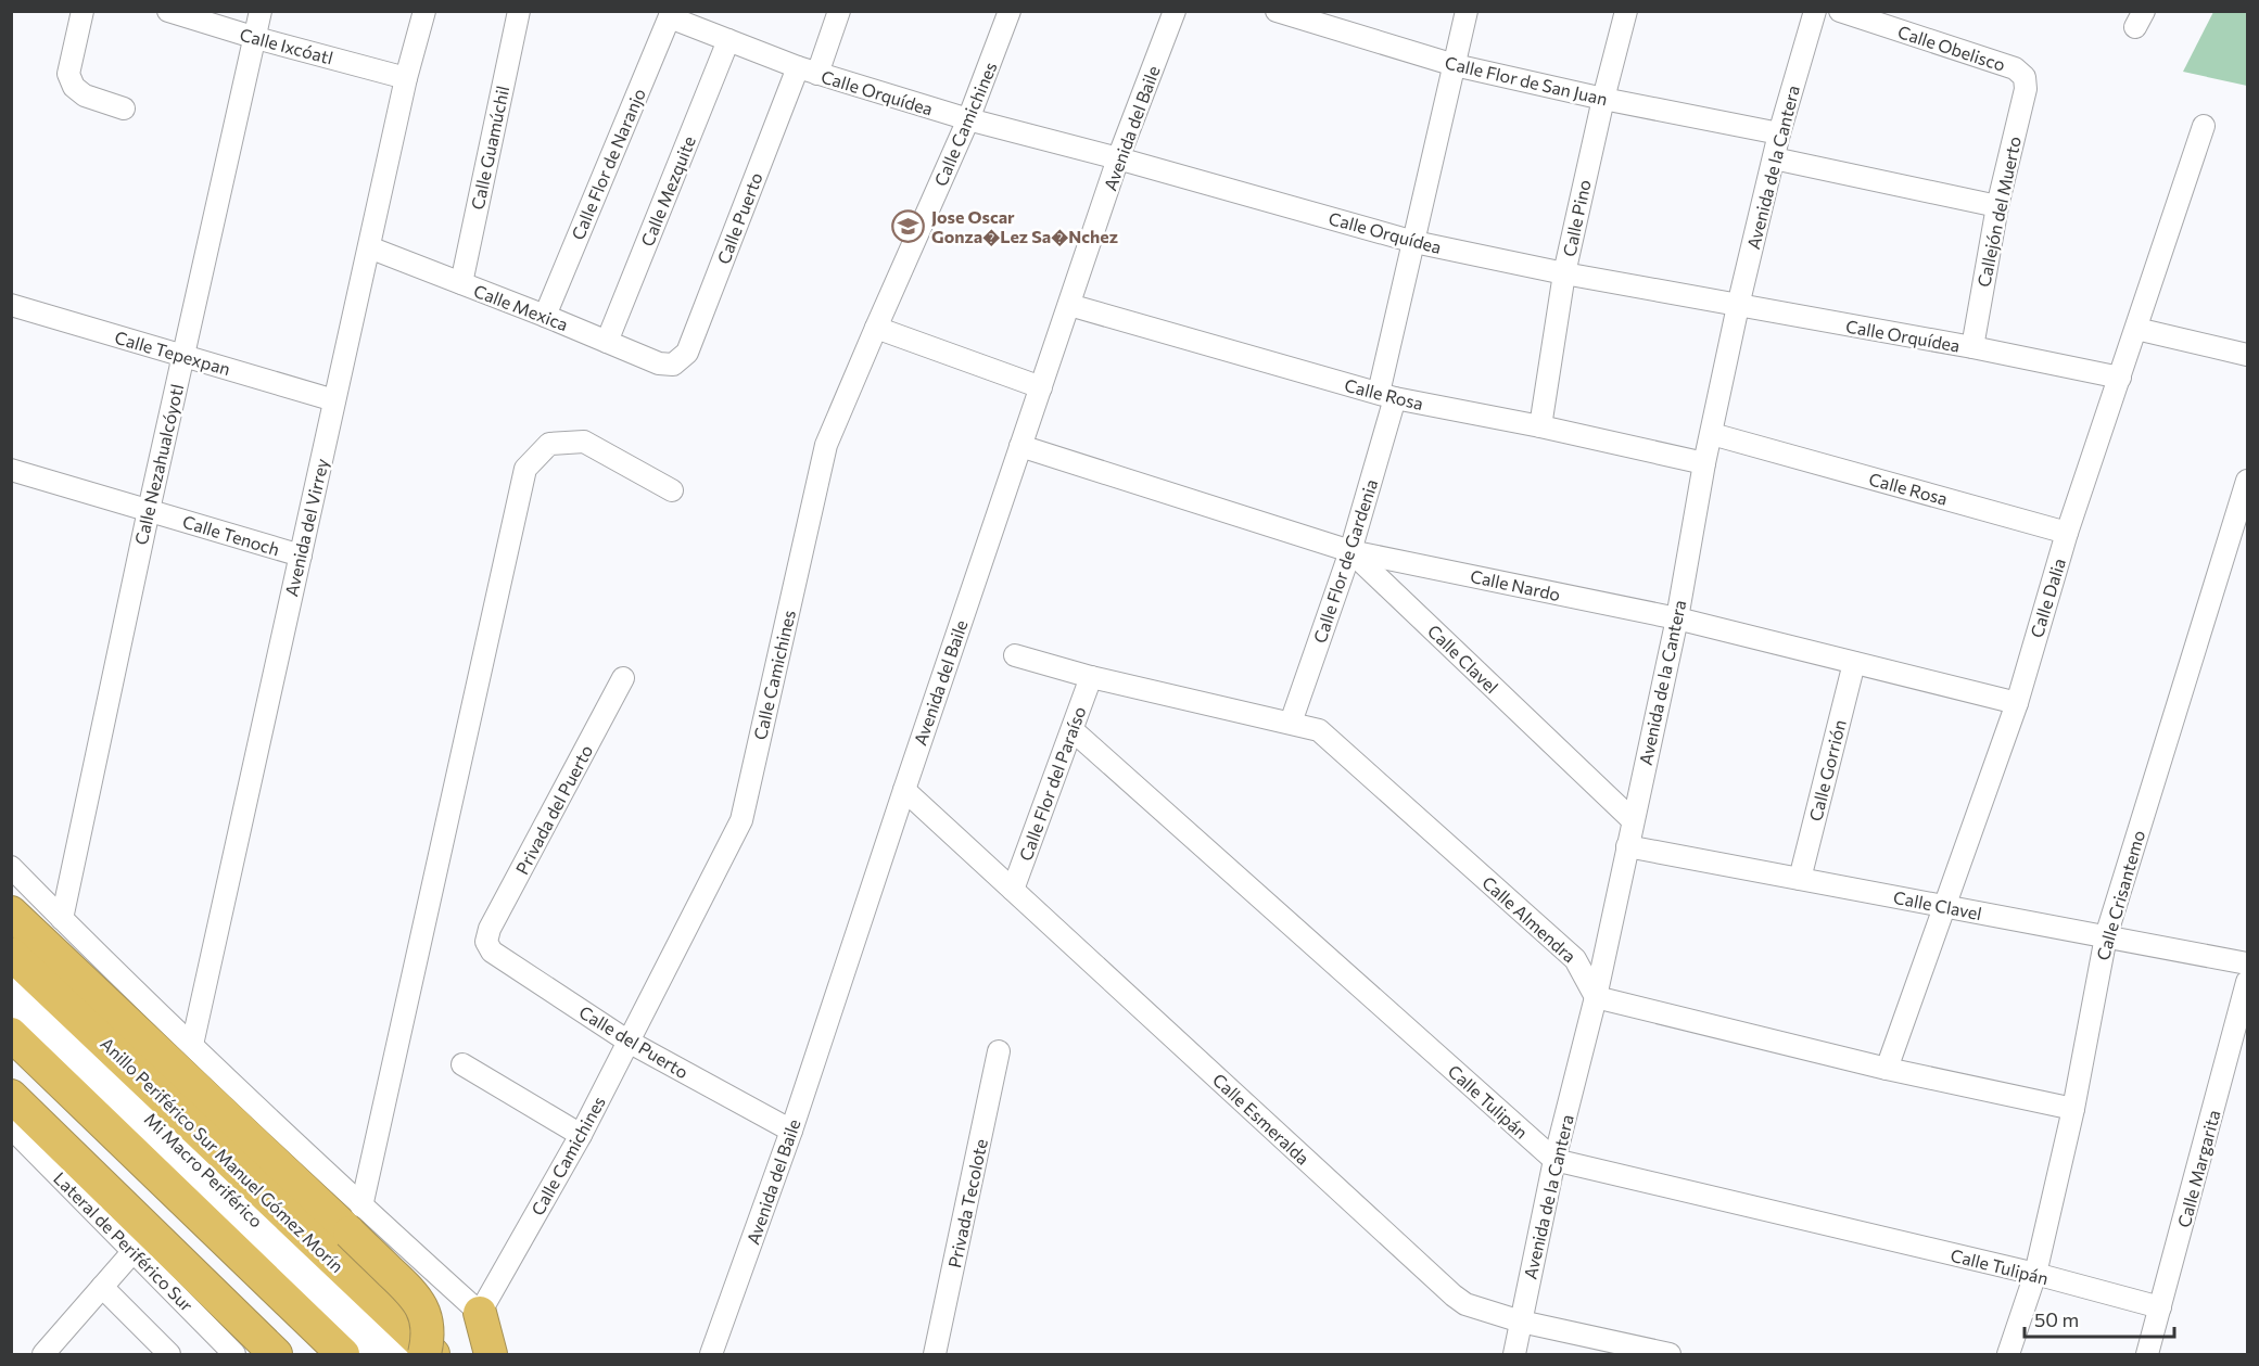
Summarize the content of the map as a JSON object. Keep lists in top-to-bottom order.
{
  "streets": {
    "highway": ["Anillo Periférico Sur Manuel Gómez Morín"],
    "street": [
      "Calle Ixcóatl",
      "Calle Obelisco",
      "Calle Flor de San Juan",
      "Calle Orquídea",
      "Calle Camichines",
      "Avenida del Baile",
      "Calle Guamúchil",
      "Calle Flor de Naranjo",
      "Avenida de la Cantera",
      "Calle Mezquite",
      "Callejón del Muerto",
      "Calle Puerto",
      "Calle Pino",
      "Calle Mexica",
      "Calle Tepexpan",
      "Calle Rosa",
      "Calle Nezahualcóyotl",
      "Avenida del Virrey",
      "Calle Tenoch",
      "Calle Flor de Gardenia",
      "Calle Nardo",
      "Calle Dalia",
      "Calle Clavel",
      "Calle Gorrión",
      "Calle Flor del Paraíso",
      "Privada del Puerto",
      "Calle Crisantemo",
      "Calle Almendra",
      "Calle del Puerto",
      "Calle Tulipán",
      "Calle Esmeralda",
      "Calle Margarita",
      "Mi Macro Periférico",
      "Privada Tecolote",
      "Lateral de Periférico Sur"
    ]
  },
  "crossings": [
    ["Calle Ixcóatl", "Calle Nezahualcóyotl"],
    ["Calle Ixcóatl", "Avenida del Virrey"],
    ["Calle Obelisco", "Callejón del Muerto"],
    ["Calle Flor de San Juan", "Avenida de la Cantera"],
    ["Calle Flor de San Juan", "Calle Pino"],
    ["Calle Flor de San Juan", "Calle Flor de Gardenia"],
    ["Calle Orquídea", "Calle Camichines"],
    ["Calle Orquídea", "Avenida del Baile"],
    ["Calle Orquídea", "Calle Flor de Naranjo"],
    ["Calle Orquídea", "Avenida de la Cantera"],
    ["Calle Orquídea", "Calle Mezquite"],
    ["Calle Orquídea", "Callejón del Muerto"],
    ["Calle Orquídea", "Calle Puerto"],
    ["Calle Orquídea", "Calle Pino"],
    ["Calle Orquídea", "Calle Flor de Gardenia"],
    ["Calle Orquídea", "Calle Dalia"],
    ["Calle Camichines", "Calle del Puerto"],
    ["Avenida del Baile", "Calle Rosa"],
    ["Avenida del Baile", "Calle Nardo"],
    ["Avenida del Baile", "Calle del Puerto"],
    ["Avenida del Baile", "Calle Esmeralda"],
    ["Calle Guamúchil", "Calle Mexica"],
    ["Calle Flor de Naranjo", "Calle Mexica"],
    ["Avenida de la Cantera", "Calle Rosa"],
    ["Avenida de la Cantera", "Calle Nardo"],
    ["Avenida de la Cantera", "Calle Clavel"],
    ["Avenida de la Cantera", "Calle Almendra"],
    ["Avenida de la Cantera", "Calle Tulipán"],
    ["Avenida de la Cantera", "Calle Esmeralda"],
    ["Calle Mezquite", "Calle Mexica"],
    ["Calle Puerto", "Calle Mexica"],
    ["Calle Pino", "Calle Rosa"],
    ["Calle Mexica", "Avenida del Virrey"],
    ["Calle Tepexpan", "Calle Nezahualcóyotl"],
    ["Calle Tepexpan", "Avenida del Virrey"],
    ["Calle Rosa", "Calle Flor de Gardenia"],
    ["Calle Rosa", "Calle Dalia"],
    ["Calle Nezahualcóyotl", "Calle Tenoch"],
    ["Avenida del Virrey", "Calle Tenoch"],
    ["Calle Flor de Gardenia", "Calle Nardo"],
    ["Calle Flor de Gardenia", "Calle Clavel"],
    ["Calle Flor de Gardenia", "Calle Almendra"],
    ["Calle Nardo", "Calle Dalia"],
    ["Calle Nardo", "Calle Clavel"],
    ["Calle Nardo", "Calle Gorrión"],
    ["Calle Dalia", "Calle Clavel"],
    ["Calle Clavel", "Calle Gorrión"],
    ["Calle Clavel", "Calle Crisantemo"],
    ["Calle Flor del Paraíso", "Calle Almendra"],
    ["Calle Flor del Paraíso", "Calle Tulipán"],
    ["Calle Flor del Paraíso", "Calle Esmeralda"],
    ["Privada del Puerto", "Calle del Puerto"],
    ["Calle Crisantemo", "Calle Tulipán"],
    ["Calle Tulipán", "Calle Margarita"]
  ],
  "places": {
    "school or university": ["Jose Oscar Gonza�Lez Sa�Nchez"]
  },
  "scale_bar": "50 m"
}
